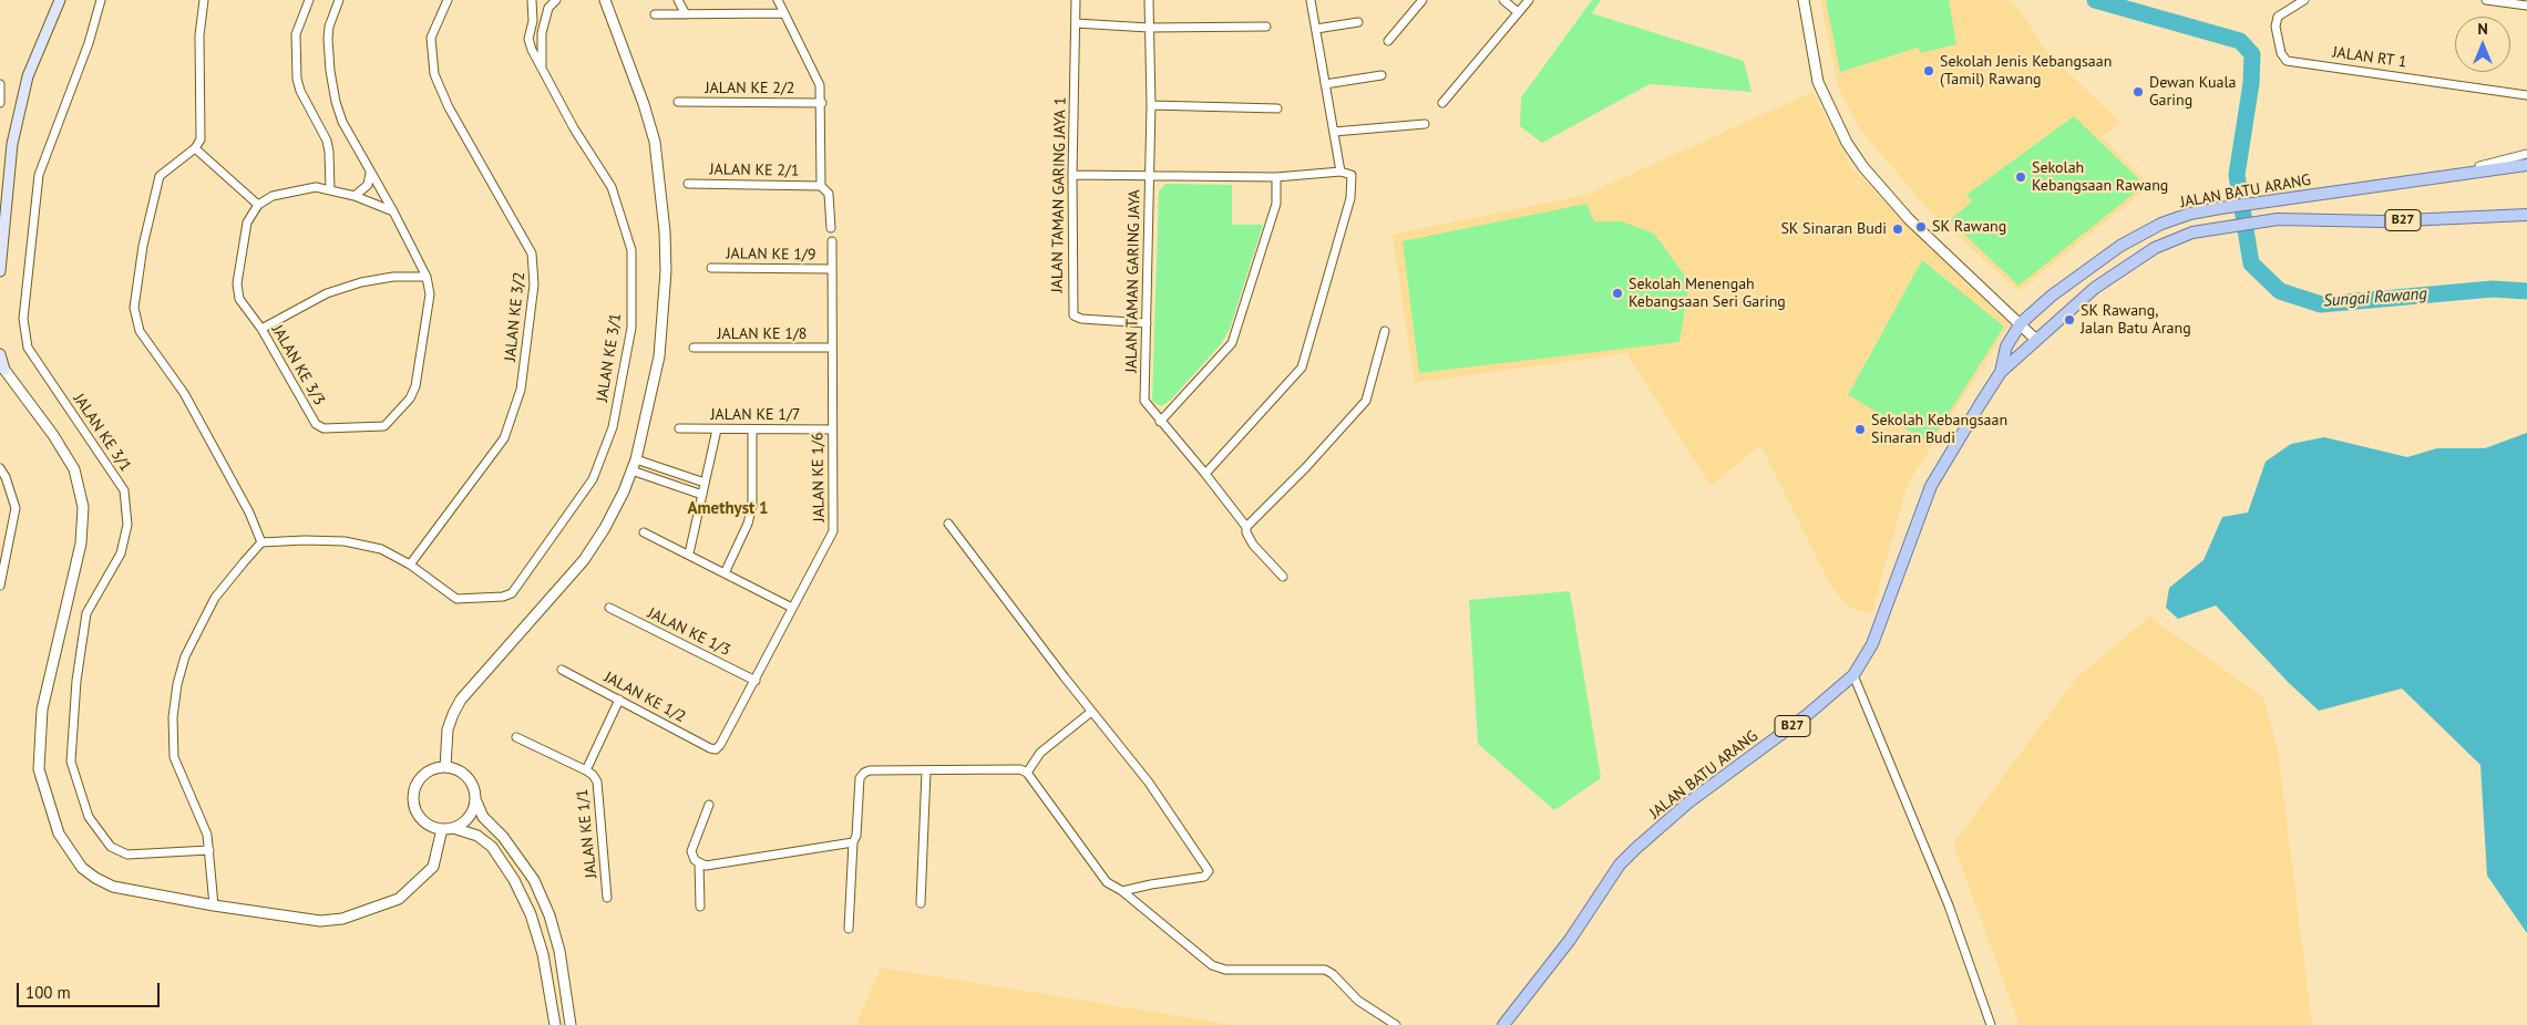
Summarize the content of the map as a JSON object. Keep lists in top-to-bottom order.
{
  "streets": {
    "main road": ["JALAN BATU ARANG", "B27"],
    "street": [
      "JALAN RT 1",
      "JALAN KE 2/2",
      "JALAN KE 2/1",
      "JALAN TAMAN GARING JAYA 1",
      "JALAN KE 1/9",
      "JALAN TAMAN GARING JAYA",
      "JALAN KE 3/2",
      "JALAN KE 1/8",
      "JALAN KE 3/1",
      "JALAN KE 3/3",
      "JALAN KE 1/7",
      "JALAN KE 1/6",
      "JALAN KE 1/3",
      "JALAN KE 1/2",
      "JALAN KE 1/1"
    ]
  },
  "crossings": [
    ["JALAN TAMAN GARING JAYA 1", "JALAN TAMAN GARING JAYA"],
    ["JALAN KE 1/9", "JALAN KE 1/6"],
    ["JALAN KE 3/2", "JALAN KE 3/1"],
    ["JALAN KE 1/8", "JALAN KE 1/6"],
    ["JALAN KE 1/7", "JALAN KE 1/6"],
    ["JALAN KE 1/6", "JALAN KE 1/3"],
    ["JALAN KE 1/6", "JALAN KE 1/2"],
    ["JALAN KE 1/2", "JALAN KE 1/1"]
  ],
  "districts": ["Amethyst 1"],
  "water": ["Sungai Rawang"],
  "places": [
    "Sekolah Jenis Kebangsaan (Tamil) Rawang",
    "Dewan Kuala Garing",
    "Sekolah Kebangsaan Rawang",
    "SK Rawang",
    "SK Sinaran Budi",
    "Sekolah Menengah Kebangsaan Seri Garing",
    "SK Rawang, Jalan Batu Arang",
    "Sekolah Kebangsaan Sinaran Budi"
  ],
  "scale_bar": "100 m",
  "north": "top"
}
